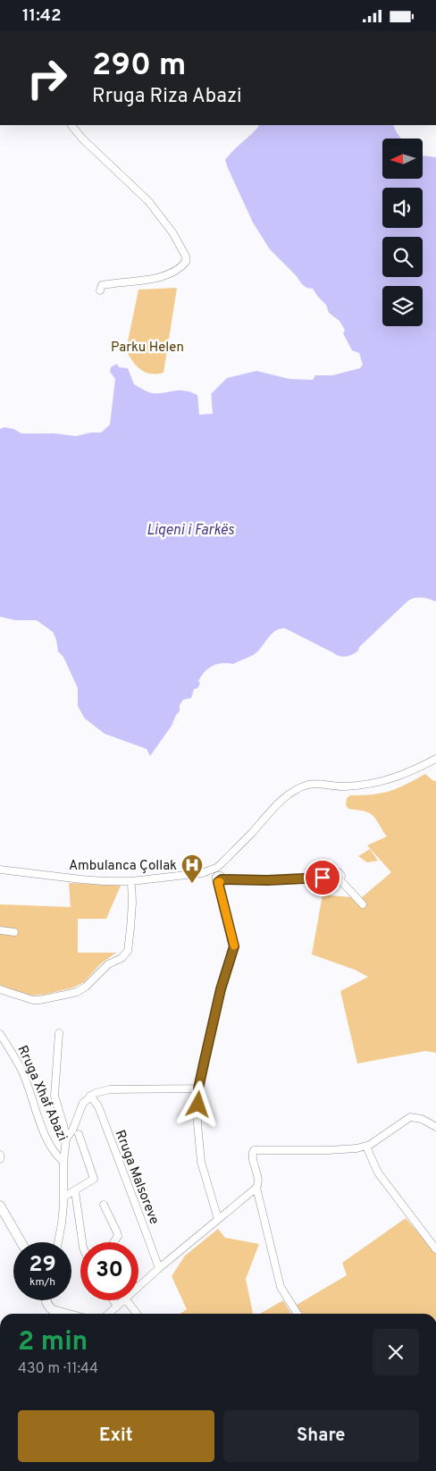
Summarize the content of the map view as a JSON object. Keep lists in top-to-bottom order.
{
  "streets": {
    "street": ["Rruga Xhaf Abazi", "Rruga Malsoreve"]
  },
  "water": ["Liqeni i Farkës"],
  "parks": ["Parku Helen"],
  "places": {
    "hospital": ["Ambulanca Çollak"]
  },
  "north": "left",
  "page": {
    "status": "11:42",
    "turn": ["290 m", "Rruga Riza Abazi"],
    "speed": "29 km/h",
    "limit": "30",
    "heading": ["2 min", "430 m · 11:44"],
    "buttons": ["Exit", "Share"]
  }
}
